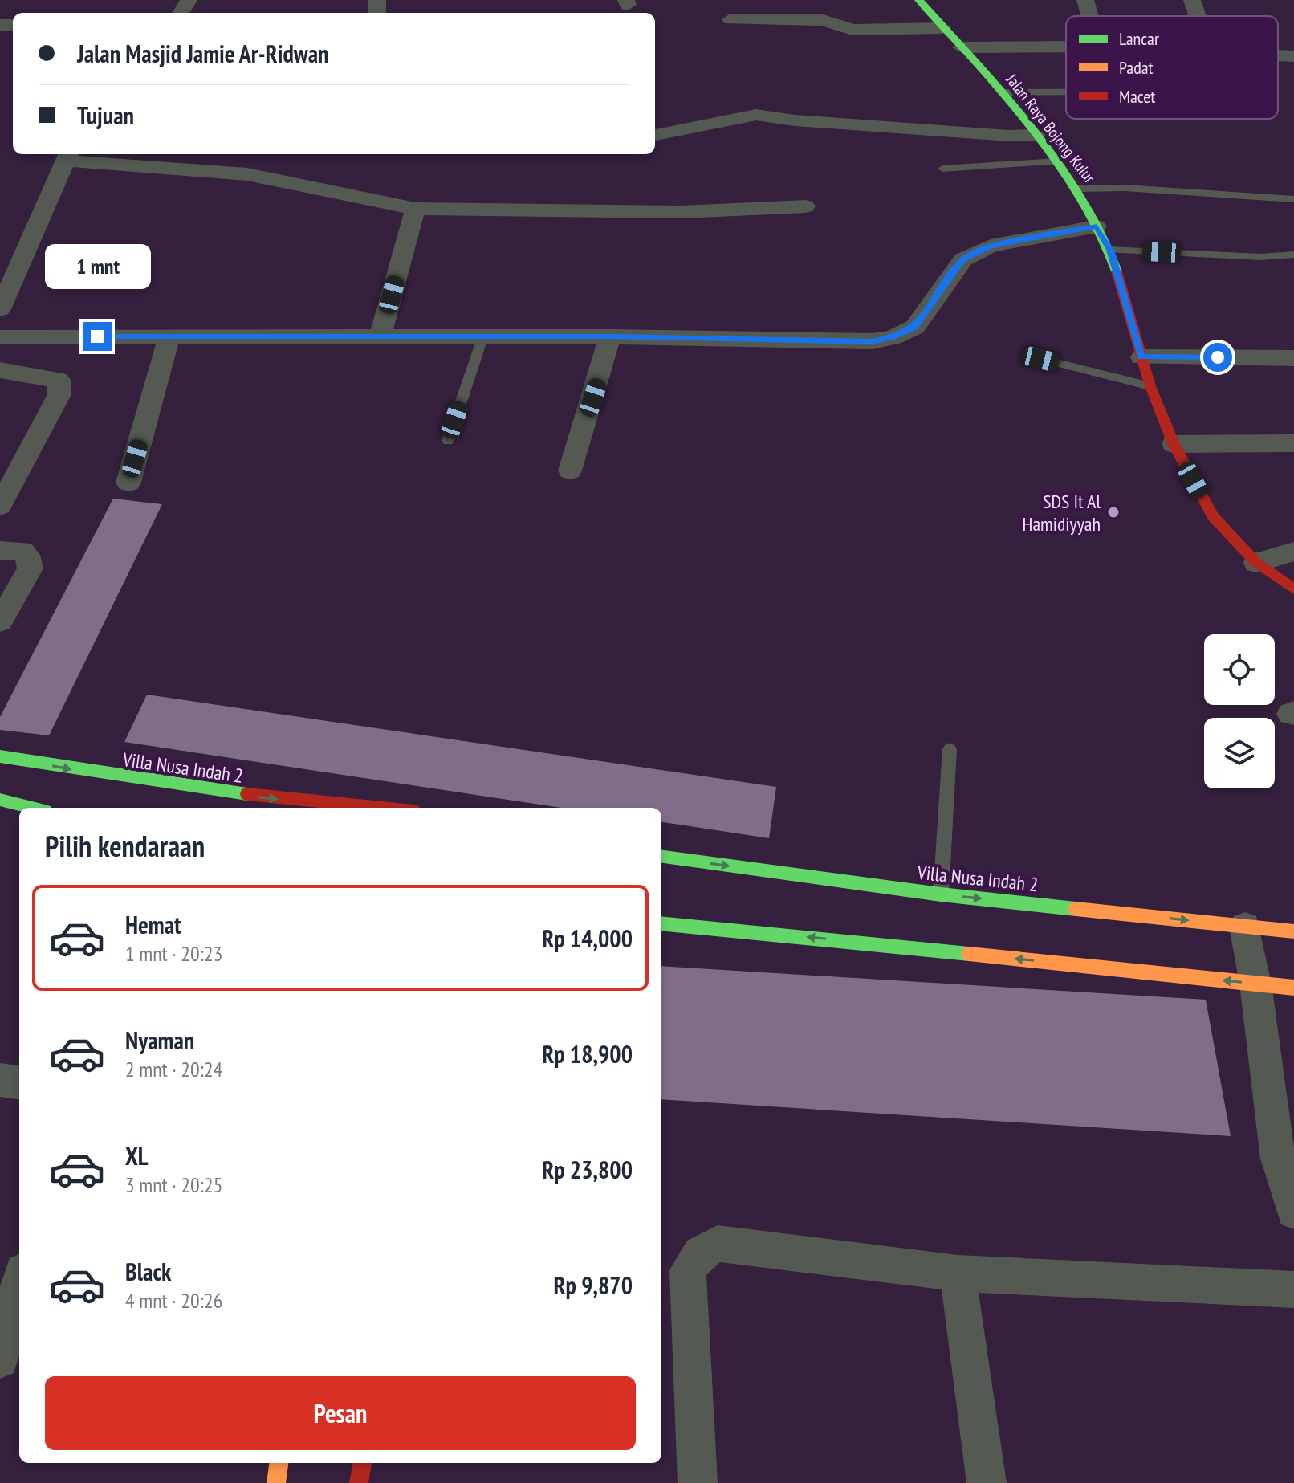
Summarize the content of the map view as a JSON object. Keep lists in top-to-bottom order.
{
  "streets": {
    "main road": ["Jalan Raya Bojong Kulur", "Villa Nusa Indah 2"]
  },
  "places": ["SDS It Al Hamidiyyah"],
  "legend": ["Lancar", "Padat", "Macet"],
  "page": {
    "banner": ["Jalan Masjid Jamie Ar-Ridwan", "Tujuan"],
    "bubble": "1 mnt",
    "heading": "Pilih kendaraan",
    "list": [
      {
        "name": "Hemat",
        "note": "1 mnt · 20:23",
        "value": "Rp 14,000"
      },
      {
        "name": "Nyaman",
        "note": "2 mnt · 20:24",
        "value": "Rp 18,900"
      },
      {
        "name": "XL",
        "note": "3 mnt · 20:25",
        "value": "Rp 23,800"
      },
      {
        "name": "Black",
        "note": "4 mnt · 20:26",
        "value": "Rp 9,870"
      }
    ],
    "buttons": "Pesan"
  }
}
